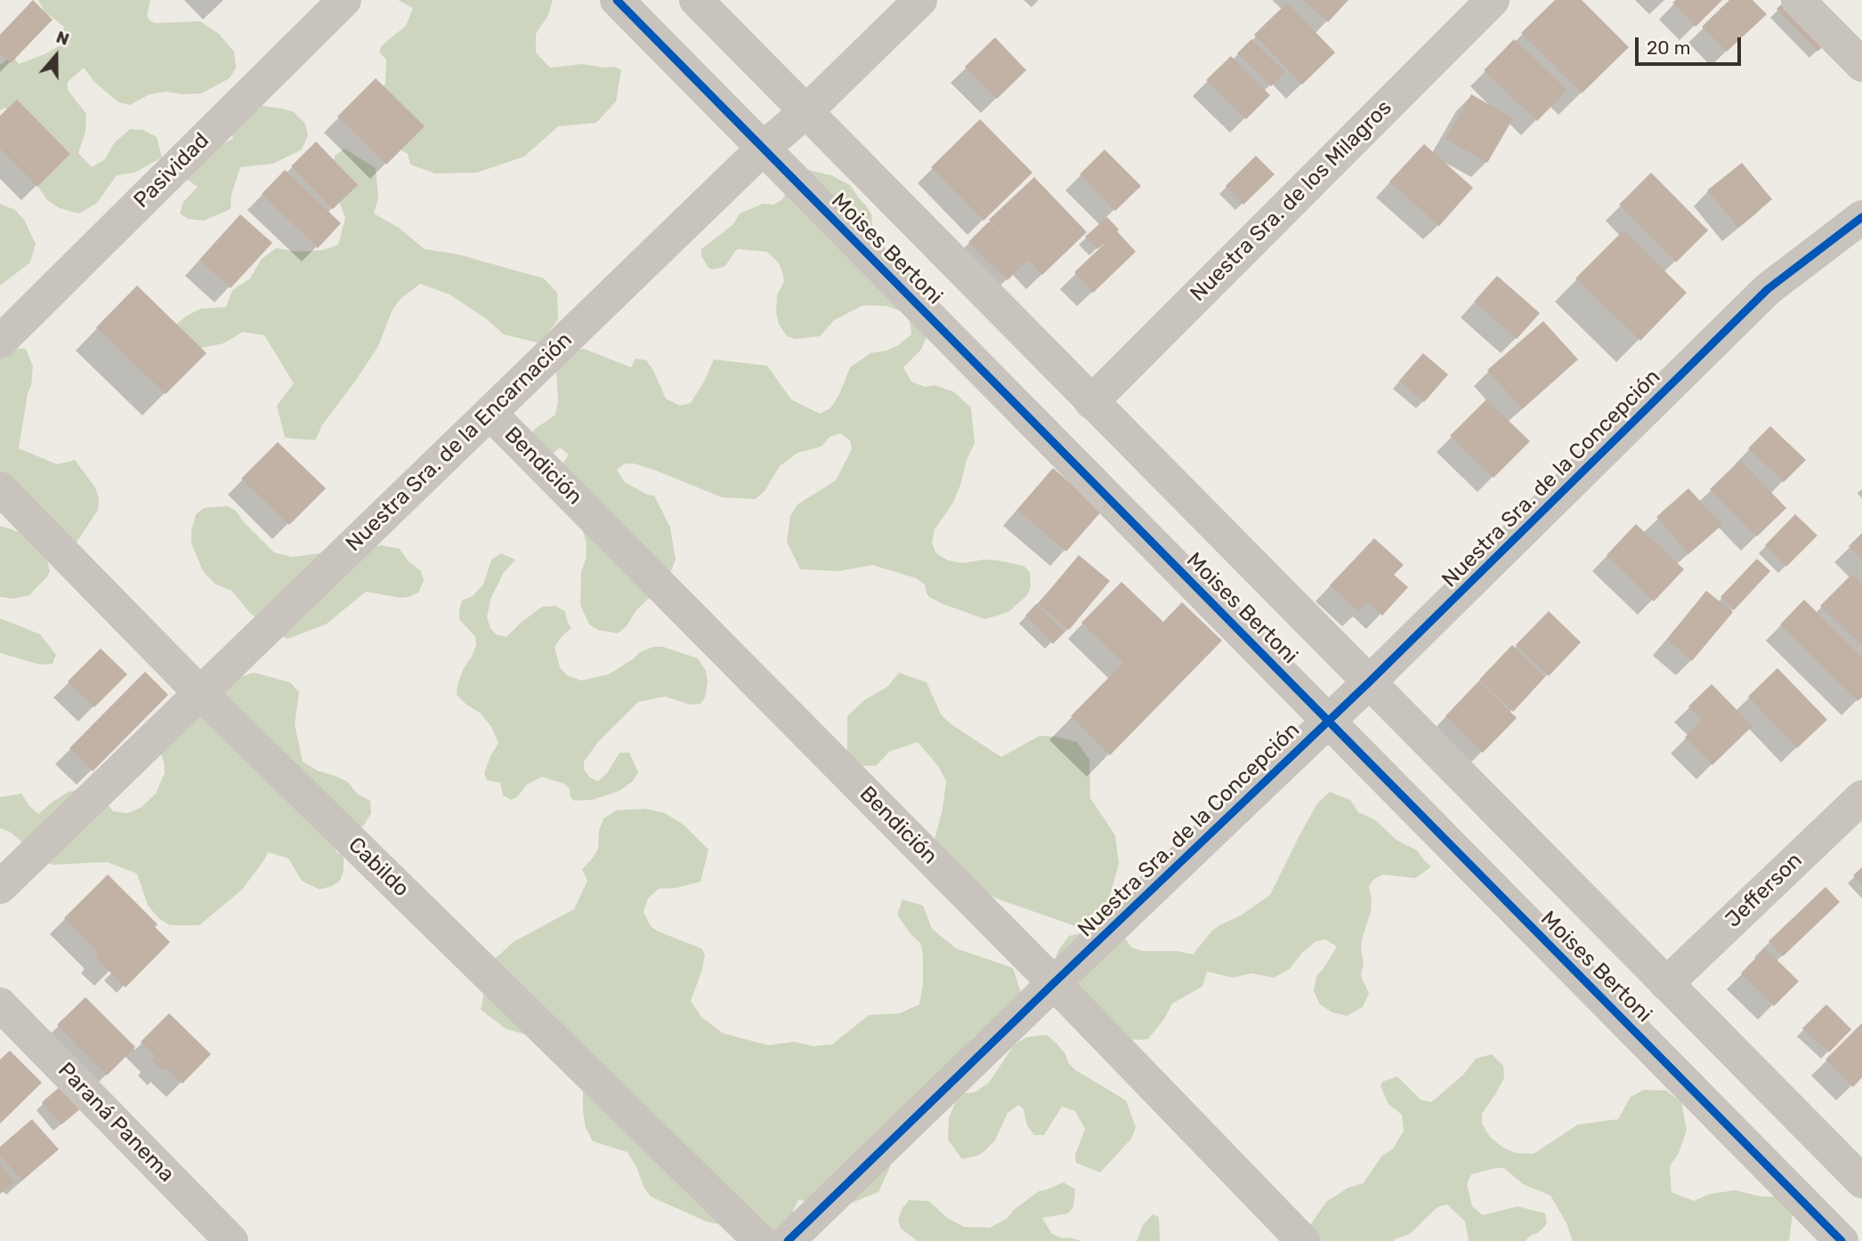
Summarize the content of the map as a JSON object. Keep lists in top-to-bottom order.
{
  "streets": {
    "street": [
      "Pasividad",
      "Nuestra Sra. de los Milagros",
      "Moises Bertoni",
      "Nuestra Sra. de la Encarnación",
      "Bendición",
      "Nuestra Sra. de la Concepción",
      "Cabildo",
      "Jefferson",
      "Paraná Panema"
    ]
  },
  "crossings": [
    ["Nuestra Sra. de los Milagros", "Moises Bertoni"],
    ["Moises Bertoni", "Nuestra Sra. de la Encarnación"],
    ["Moises Bertoni", "Nuestra Sra. de la Concepción"],
    ["Moises Bertoni", "Jefferson"],
    ["Nuestra Sra. de la Encarnación", "Bendición"],
    ["Nuestra Sra. de la Encarnación", "Cabildo"],
    ["Bendición", "Nuestra Sra. de la Concepción"]
  ],
  "scale_bar": "20 m",
  "north": "top"
}
